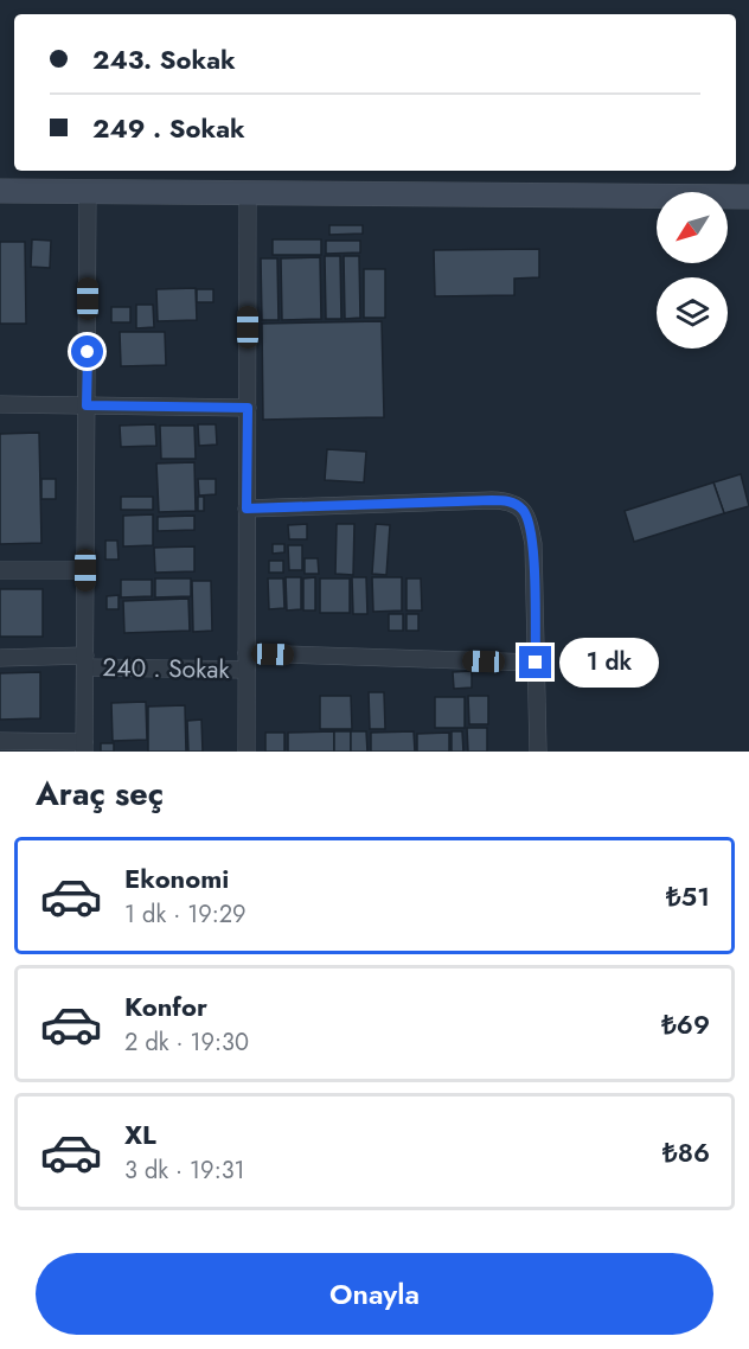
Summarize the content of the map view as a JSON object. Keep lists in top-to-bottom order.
{
  "streets": {
    "street": ["240 . Sokak"]
  },
  "north": "bottom left",
  "page": {
    "banner": ["243. Sokak", "249 . Sokak"],
    "bubble": "1 dk",
    "heading": "Araç seç",
    "list": [
      {
        "name": "Ekonomi",
        "note": "1 dk · 19:29",
        "value": "₺51"
      },
      {
        "name": "Konfor",
        "note": "2 dk · 19:30",
        "value": "₺69"
      },
      {
        "name": "XL",
        "note": "3 dk · 19:31",
        "value": "₺86"
      }
    ],
    "buttons": "Onayla"
  }
}
